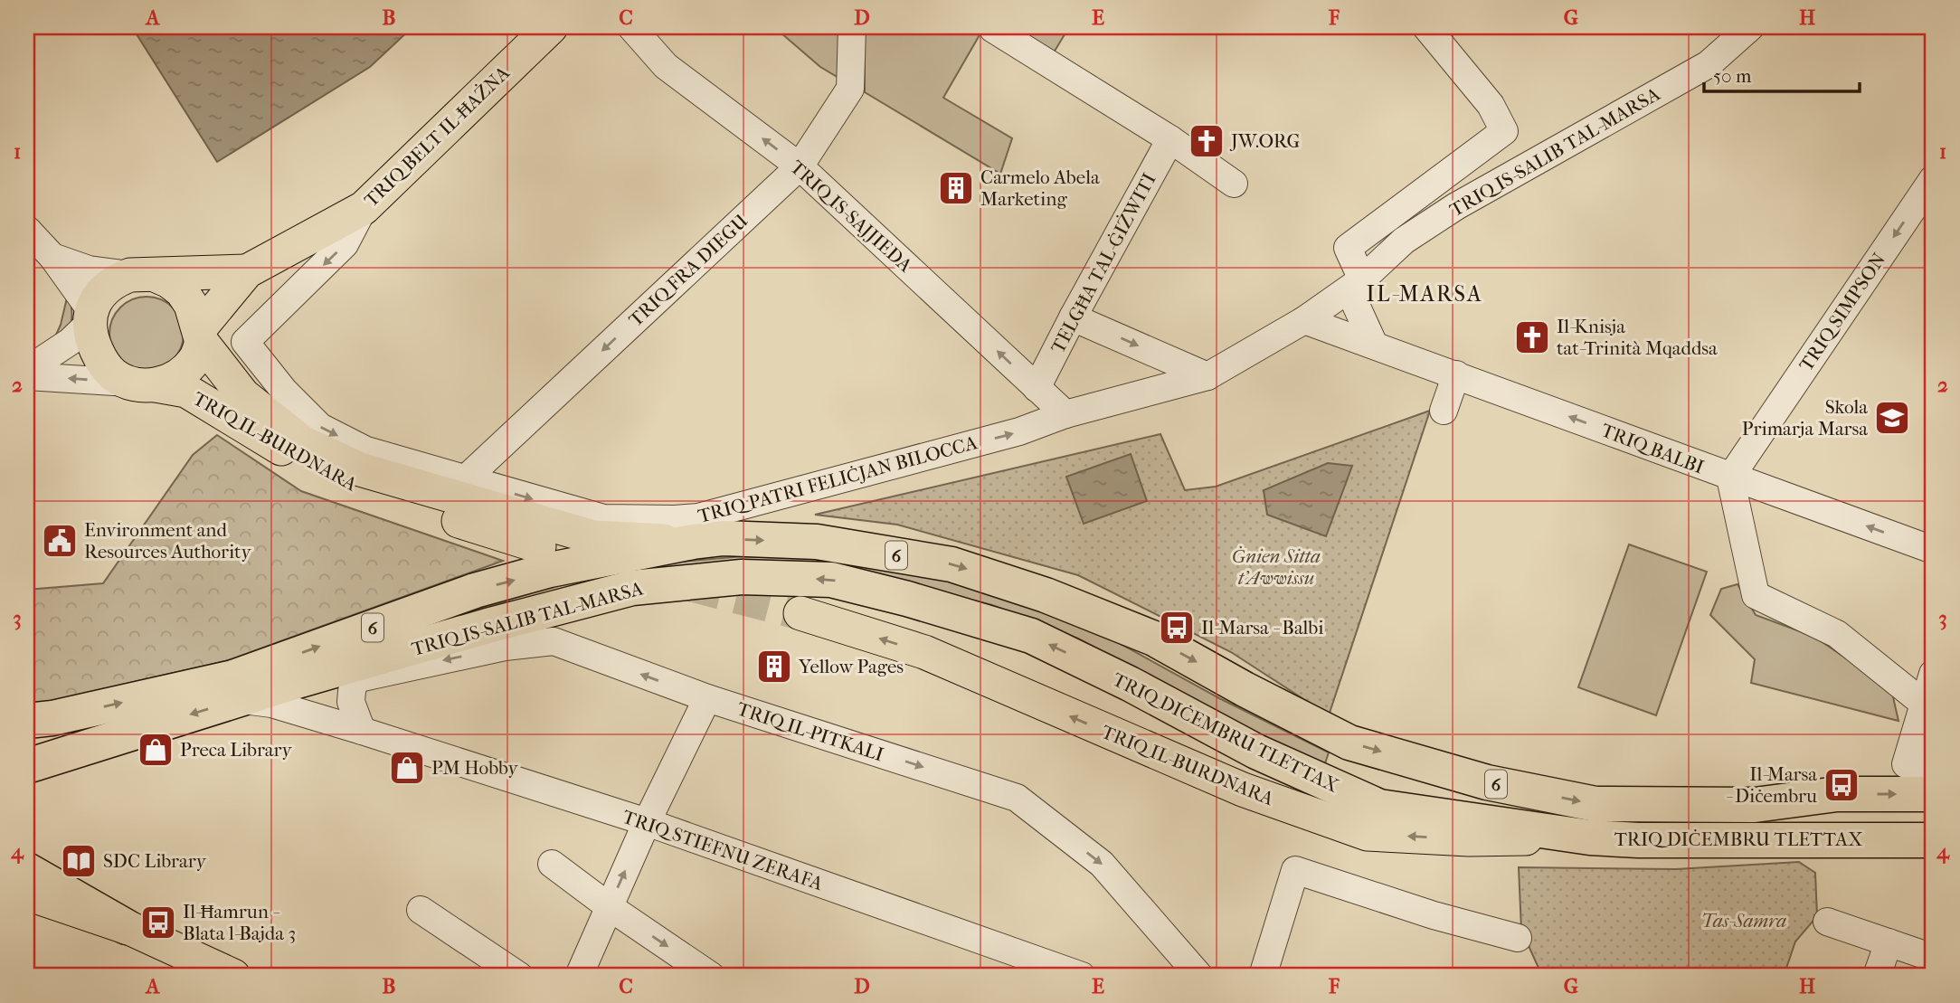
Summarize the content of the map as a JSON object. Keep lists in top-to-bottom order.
{
  "streets": {
    "highway": ["TRIQ IS-SALIB TAL-MARSA", "6", "TRIQ DIĊEMBRU TLETTAX"],
    "main road": ["TRIQ BELT IL-ĦAŻNA", "TRIQ IL-BURDNARA"],
    "street": [
      "TRIQ IS-SAJJIEDA",
      "TELGĦA TAL-ĠIŻWITI",
      "TRIQ FRA DIEGU",
      "TRIQ SIMPSON",
      "TRIQ BALBI",
      "TRIQ PATRI FELIĊJAN BILOCCA",
      "TRIQ IL-PITKALI",
      "TRIQ STIEFNU ZERAFA"
    ]
  },
  "crossings": [
    ["TRIQ BELT IL-ĦAŻNA", "TRIQ PATRI FELIĊJAN BILOCCA"],
    ["TRIQ IS-SALIB TAL-MARSA", "TRIQ PATRI FELIĊJAN BILOCCA"],
    ["TRIQ IS-SALIB TAL-MARSA", "6"],
    ["TRIQ IS-SALIB TAL-MARSA", "TRIQ IL-PITKALI"],
    ["TRIQ IS-SALIB TAL-MARSA", "TRIQ DIĊEMBRU TLETTAX"],
    ["TRIQ IS-SALIB TAL-MARSA", "TRIQ STIEFNU ZERAFA"],
    ["TRIQ IS-SAJJIEDA", "TELGĦA TAL-ĠIŻWITI"],
    ["TRIQ IS-SAJJIEDA", "TRIQ FRA DIEGU"],
    ["TRIQ IS-SAJJIEDA", "TRIQ PATRI FELIĊJAN BILOCCA"],
    ["TRIQ FRA DIEGU", "TRIQ PATRI FELIĊJAN BILOCCA"],
    ["TRIQ SIMPSON", "TRIQ BALBI"],
    ["TRIQ IL-BURDNARA", "TRIQ DIĊEMBRU TLETTAX"],
    ["TRIQ BALBI", "TRIQ PATRI FELIĊJAN BILOCCA"],
    ["6", "TRIQ STIEFNU ZERAFA"]
  ],
  "one_way": [
    "TRIQ IS-SAJJIEDA",
    "TRIQ FRA DIEGU",
    "TRIQ SIMPSON",
    "TRIQ IL-BURDNARA",
    "TRIQ BALBI"
  ],
  "districts": ["IL-MARSA"],
  "parks": ["Ġnien Sitta t'Awwissu", "Tas-Samra"],
  "places": {
    "church": ["JW.ORG", "Il-Knisja tat-Trinità Mqaddsa"],
    "building": ["Carmelo Abela Marketing", "Yellow Pages"],
    "school or university": ["Skola Primarja Marsa"],
    "public building": ["Environment and Resources Authority"],
    "bus stop": ["Il-Marsa - Balbi", "Il-Marsa - Diċembru", "Il-Ħamrun - Blata l-Bajda 3"],
    "shop": ["Preca Library", "PM Hobby"],
    "library": ["SDC Library"]
  },
  "scale_bar": "50 m",
  "grid": {
    "columns": [
      "A",
      "B",
      "C",
      "D",
      "E",
      "F",
      "G",
      "H"
    ],
    "rows": [
      "1",
      "2",
      "3",
      "4"
    ]
  }
}
